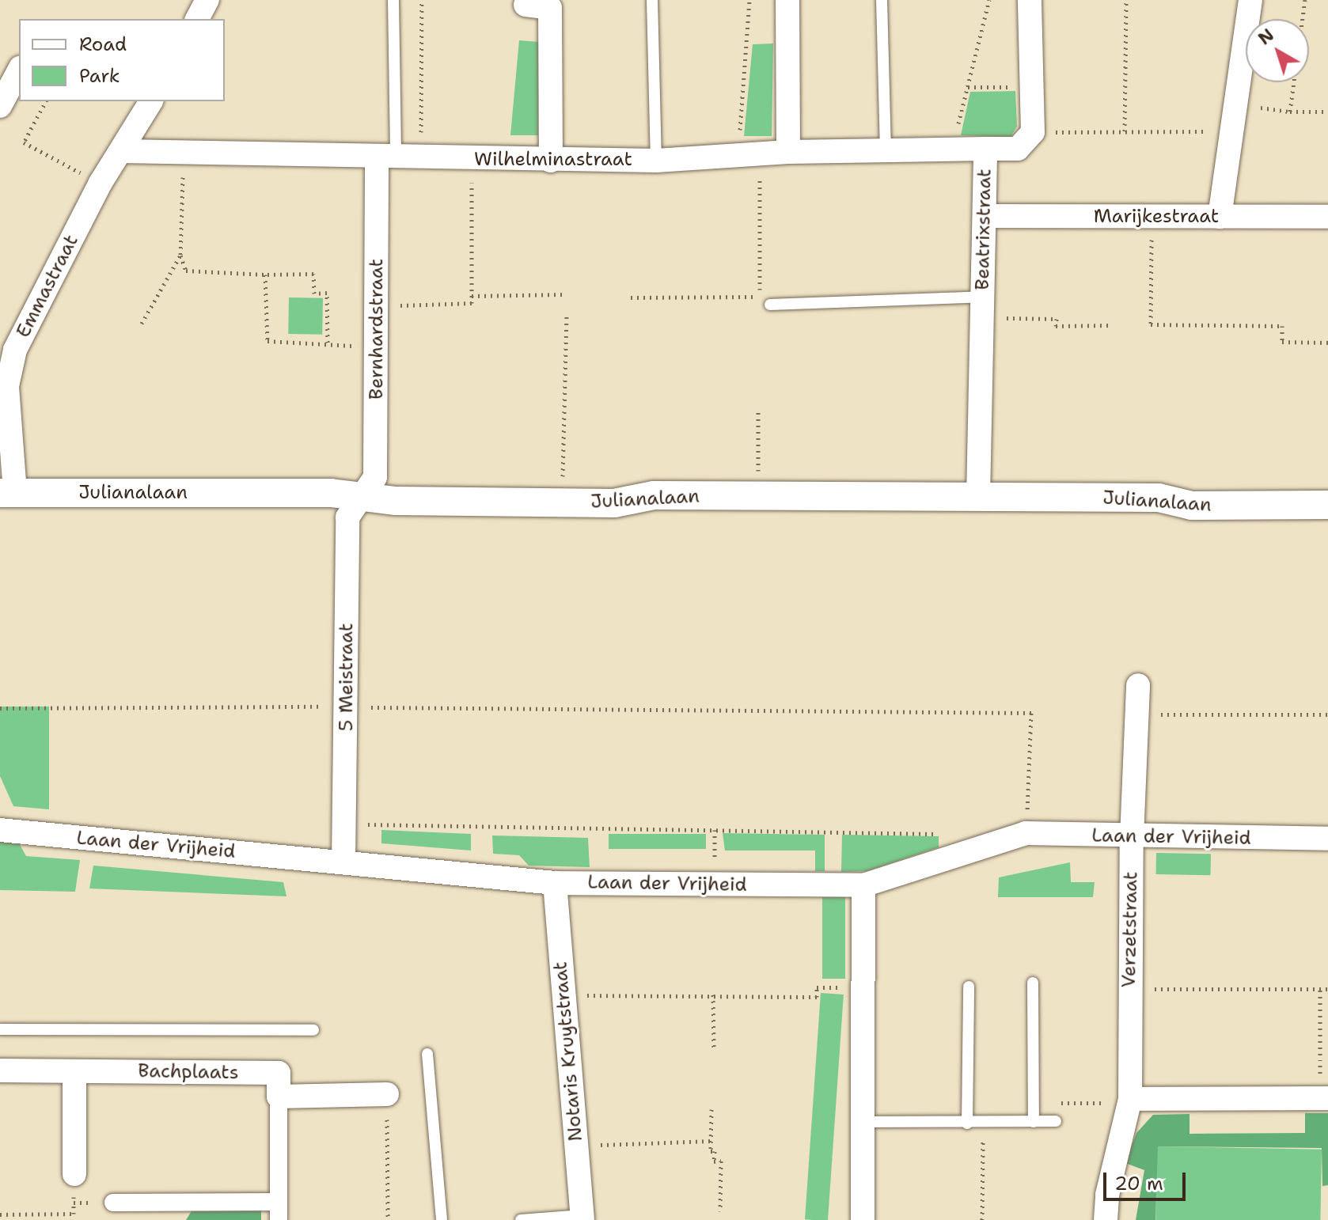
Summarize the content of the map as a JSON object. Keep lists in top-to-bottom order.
{
  "streets": {
    "street": [
      "Wilhelminastraat",
      "Marijkestraat",
      "Beatrixstraat",
      "Emmastraat",
      "Bernhardstraat",
      "Julianalaan",
      "5 Meistraat",
      "Laan der Vrijheid",
      "Verzetstraat",
      "Notaris Kruytstraat",
      "Bachplaats"
    ]
  },
  "crossings": [
    ["Wilhelminastraat", "Beatrixstraat"],
    ["Wilhelminastraat", "Emmastraat"],
    ["Wilhelminastraat", "Bernhardstraat"],
    ["Marijkestraat", "Beatrixstraat"],
    ["Beatrixstraat", "Julianalaan"],
    ["Emmastraat", "Julianalaan"],
    ["Bernhardstraat", "Julianalaan"],
    ["Bernhardstraat", "5 Meistraat"],
    ["Julianalaan", "5 Meistraat"],
    ["5 Meistraat", "Laan der Vrijheid"],
    ["Laan der Vrijheid", "Verzetstraat"],
    ["Laan der Vrijheid", "Notaris Kruytstraat"]
  ],
  "legend": ["Road", "Park"],
  "scale_bar": "20 m",
  "north": "top left"
}
